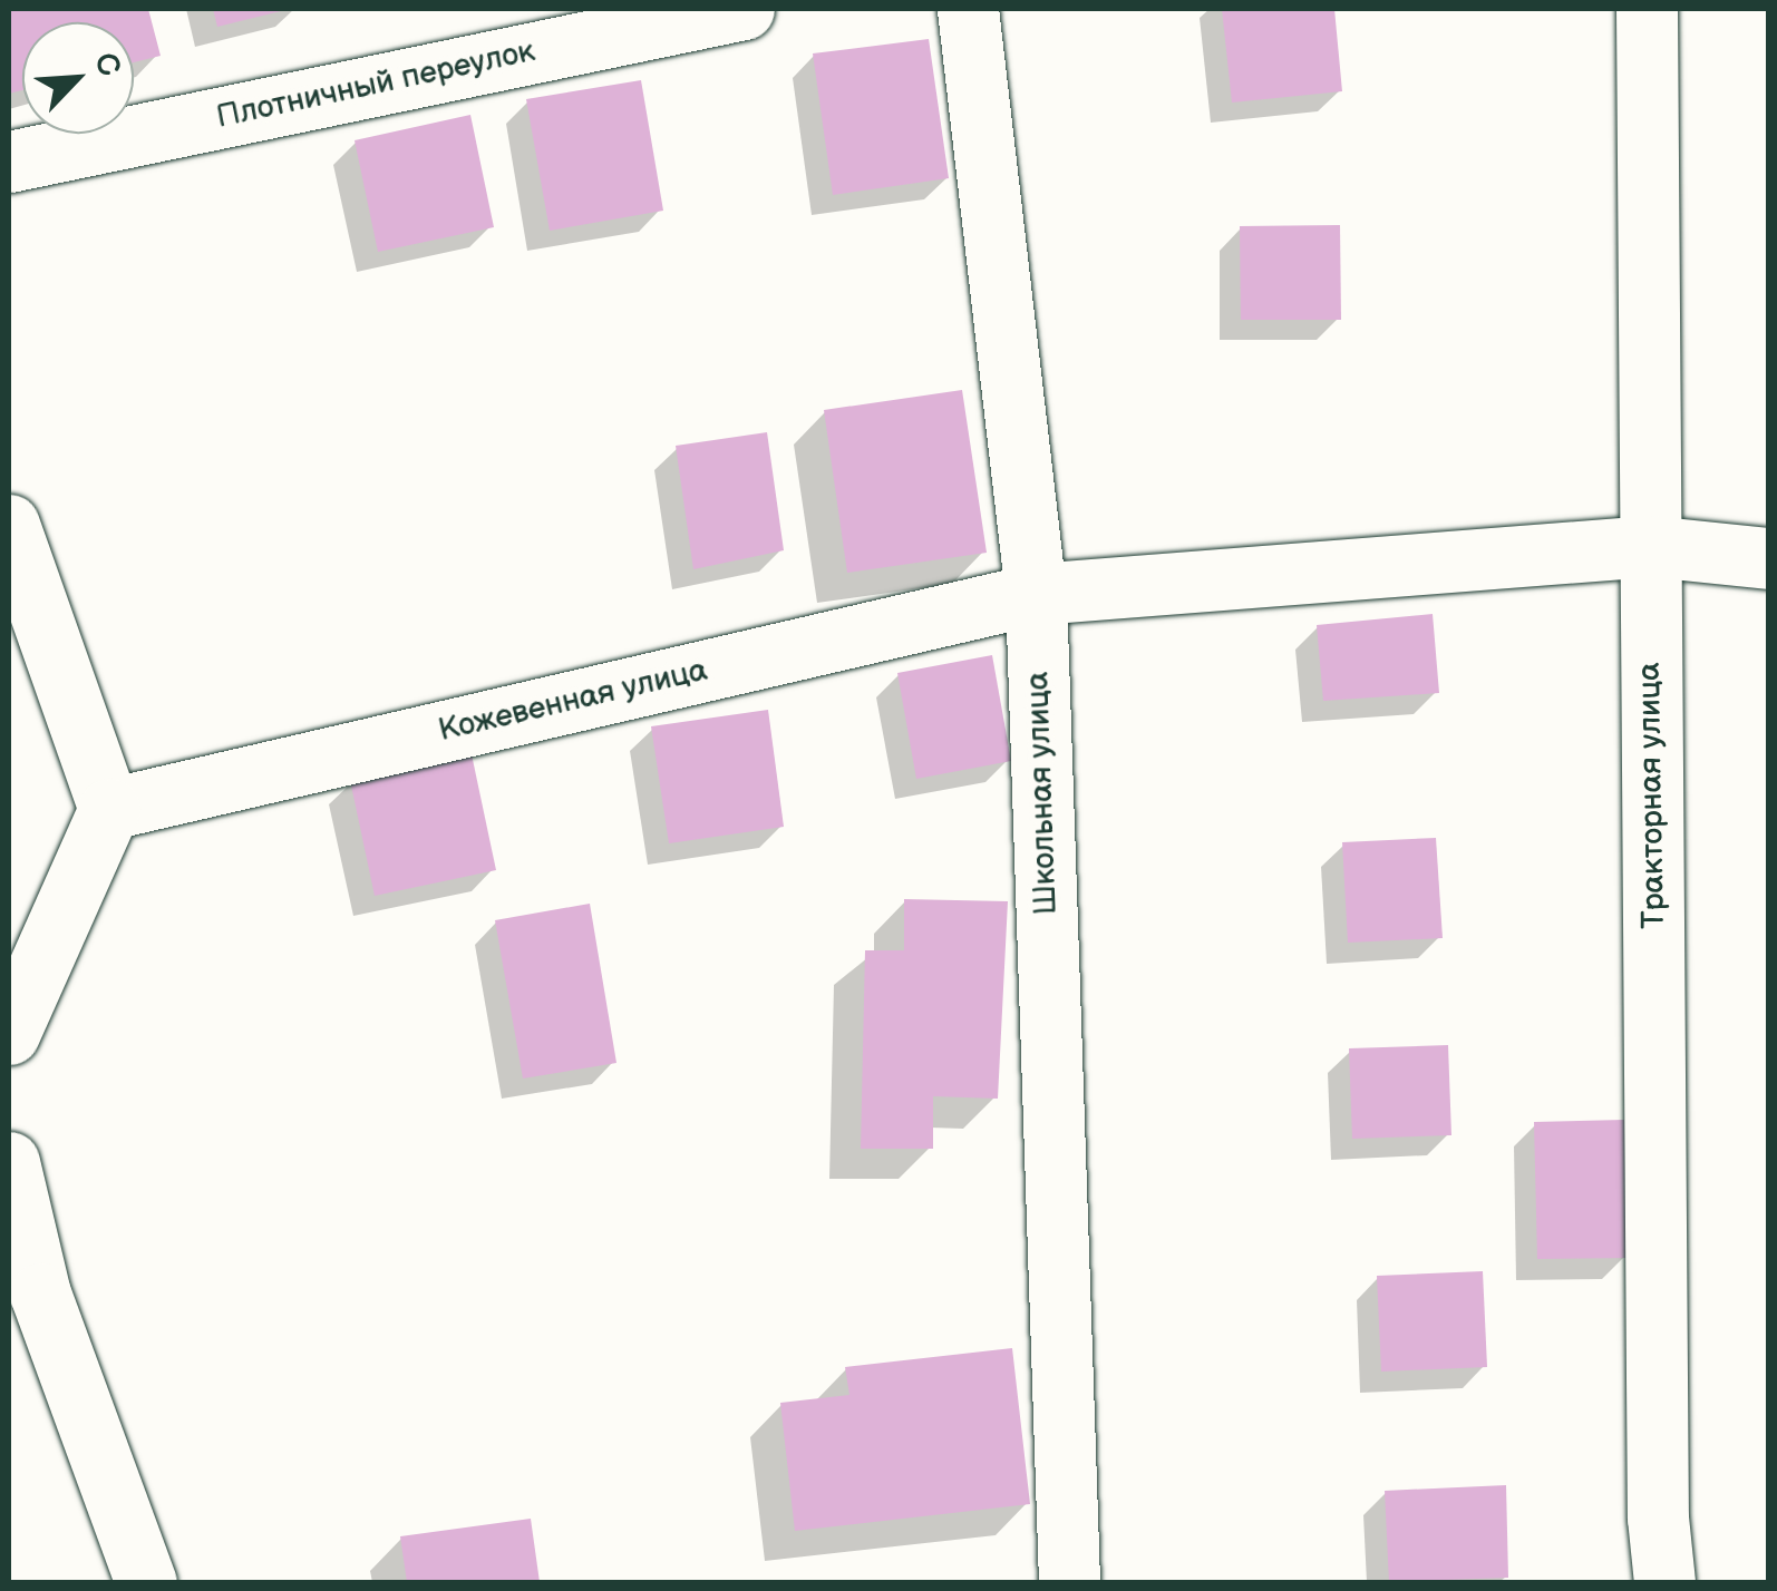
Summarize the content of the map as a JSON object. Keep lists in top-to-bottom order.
{
  "streets": {
    "street": [
      "Плотничный переулок",
      "Кожевенная улица",
      "Школьная улица",
      "Тракторная улица"
    ]
  },
  "crossings": [
    ["Кожевенная улица", "Школьная улица"],
    ["Кожевенная улица", "Тракторная улица"]
  ],
  "north": "top right"
}
